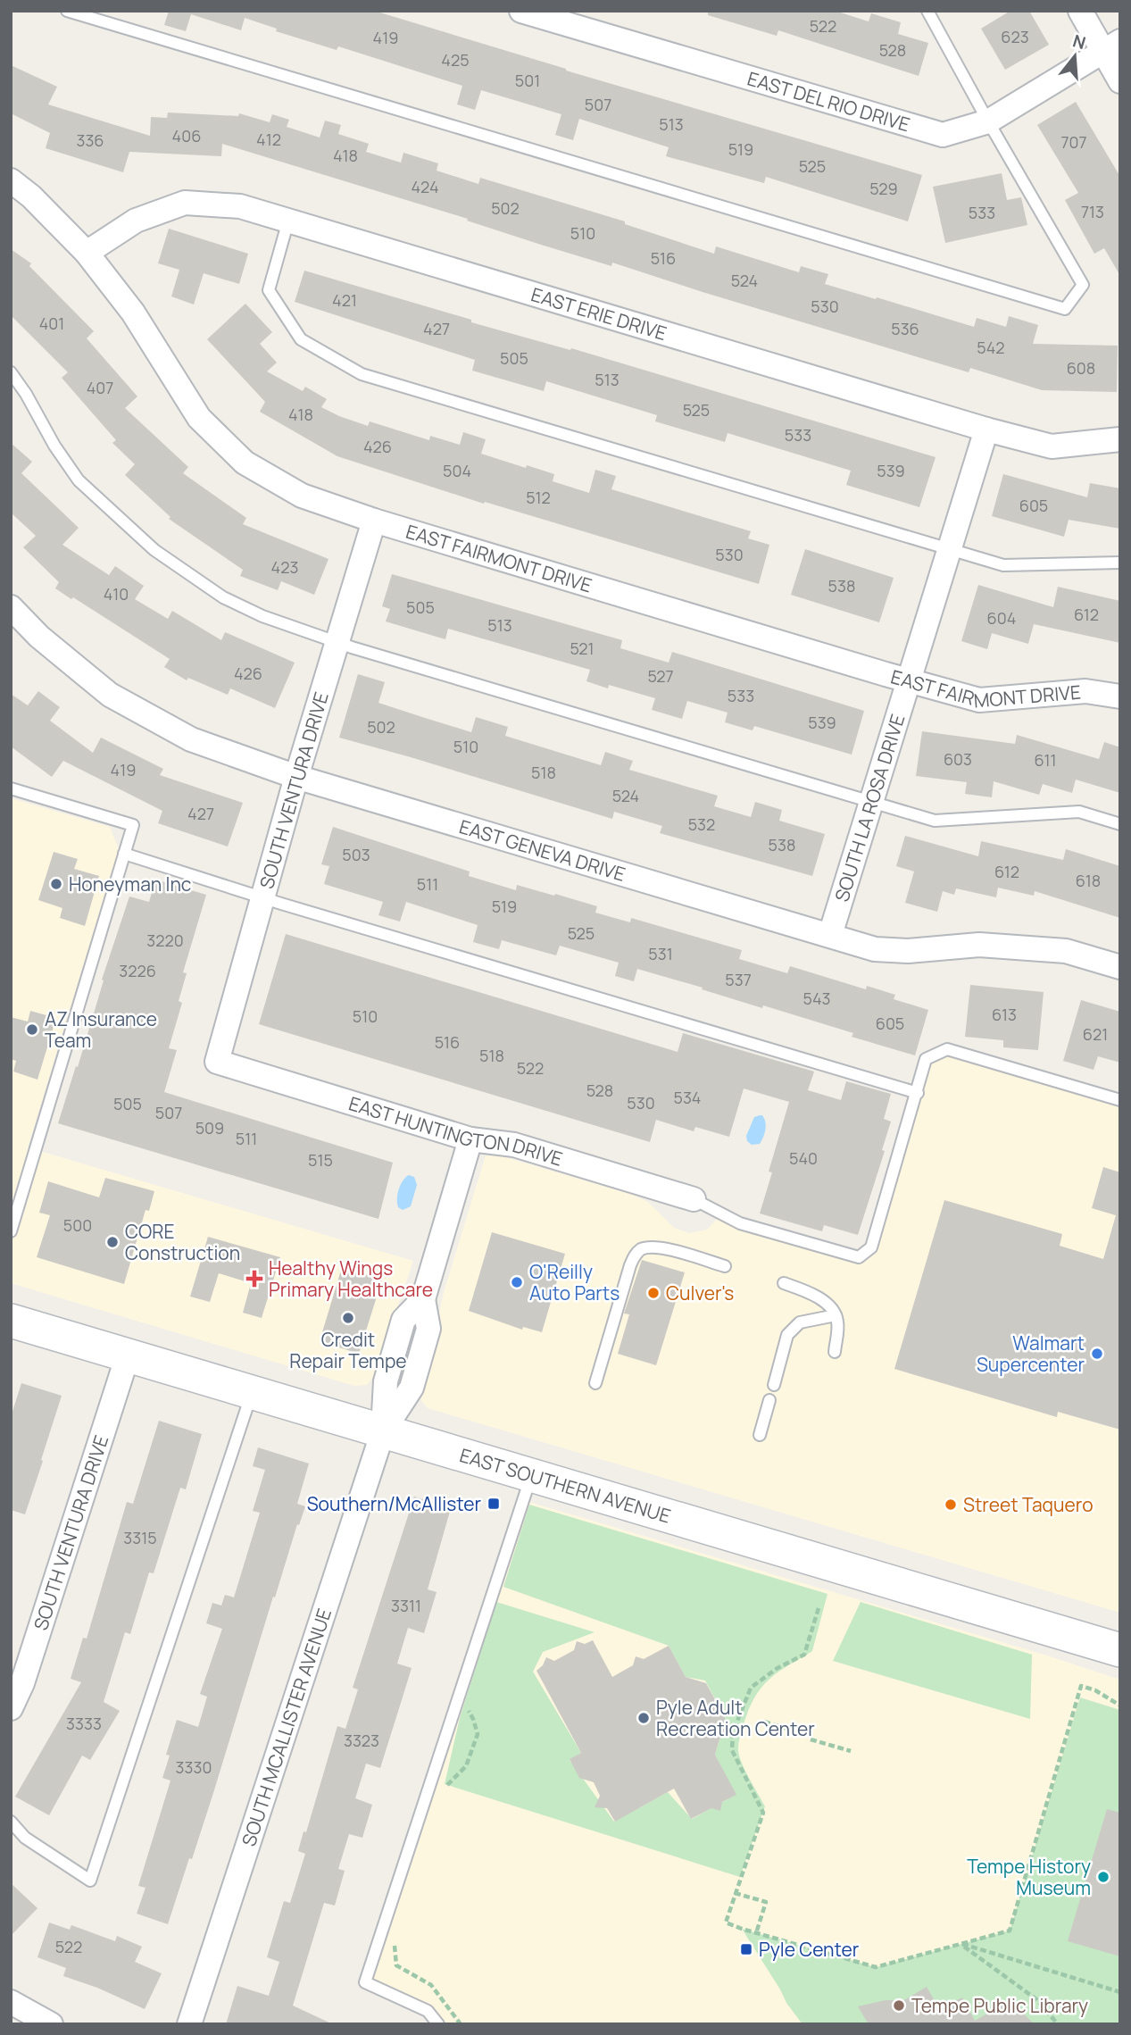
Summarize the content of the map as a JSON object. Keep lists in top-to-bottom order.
{
  "streets": {
    "main road": ["EAST SOUTHERN AVENUE"],
    "street": [
      "EAST DEL RIO DRIVE",
      "EAST ERIE DRIVE",
      "EAST FAIRMONT DRIVE",
      "SOUTH VENTURA DRIVE",
      "SOUTH LA ROSA DRIVE",
      "EAST GENEVA DRIVE",
      "EAST HUNTINGTON DRIVE",
      "SOUTH MCALLISTER AVENUE"
    ]
  },
  "crossings": [
    ["EAST ERIE DRIVE", "EAST FAIRMONT DRIVE"],
    ["EAST ERIE DRIVE", "SOUTH LA ROSA DRIVE"],
    ["EAST FAIRMONT DRIVE", "SOUTH VENTURA DRIVE"],
    ["EAST FAIRMONT DRIVE", "SOUTH LA ROSA DRIVE"],
    ["SOUTH VENTURA DRIVE", "EAST GENEVA DRIVE"],
    ["SOUTH VENTURA DRIVE", "EAST HUNTINGTON DRIVE"],
    ["SOUTH VENTURA DRIVE", "EAST SOUTHERN AVENUE"],
    ["SOUTH LA ROSA DRIVE", "EAST GENEVA DRIVE"],
    ["EAST HUNTINGTON DRIVE", "SOUTH MCALLISTER AVENUE"],
    ["EAST SOUTHERN AVENUE", "SOUTH MCALLISTER AVENUE"]
  ],
  "places": {
    "other": [
      "Honeyman Inc",
      "AZ Insurance Team",
      "CORE Construction",
      "O'Reilly Auto Parts",
      "Culver's",
      "Credit Repair Tempe",
      "Walmart Supercenter",
      "Street Taquero",
      "Pyle Adult Recreation Center",
      "Tempe History Museum",
      "Tempe Public Library"
    ],
    "health": ["Healthy Wings Primary Healthcare"],
    "transit": ["Southern/McAllister", "Pyle Center"]
  },
  "house_numbers": [
    "522",
    "623",
    "419",
    "528",
    "425",
    "501",
    "507",
    "513",
    "406",
    "412",
    "336",
    "707",
    "519",
    "418",
    "525",
    "424",
    "529",
    "502",
    "713",
    "533",
    "510",
    "516",
    "524",
    "421",
    "530",
    "401",
    "427",
    "536",
    "542",
    "505",
    "608",
    "513",
    "407",
    "525",
    "418",
    "533",
    "426",
    "504",
    "539",
    "512",
    "605",
    "530",
    "423",
    "538",
    "410",
    "505",
    "612",
    "604",
    "513",
    "521",
    "426",
    "527",
    "533",
    "539",
    "502",
    "510",
    "603",
    "611",
    "419",
    "518",
    "524",
    "427",
    "532",
    "538",
    "503",
    "612",
    "618",
    "511",
    "519",
    "525",
    "3220",
    "531",
    "3226",
    "537",
    "543",
    "613",
    "510",
    "605",
    "621",
    "516",
    "518",
    "522",
    "528",
    "534",
    "530",
    "505",
    "507",
    "509",
    "511",
    "540",
    "515",
    "500",
    "3315",
    "3311",
    "3333",
    "3323",
    "3330",
    "522"
  ],
  "north": "top"
}
